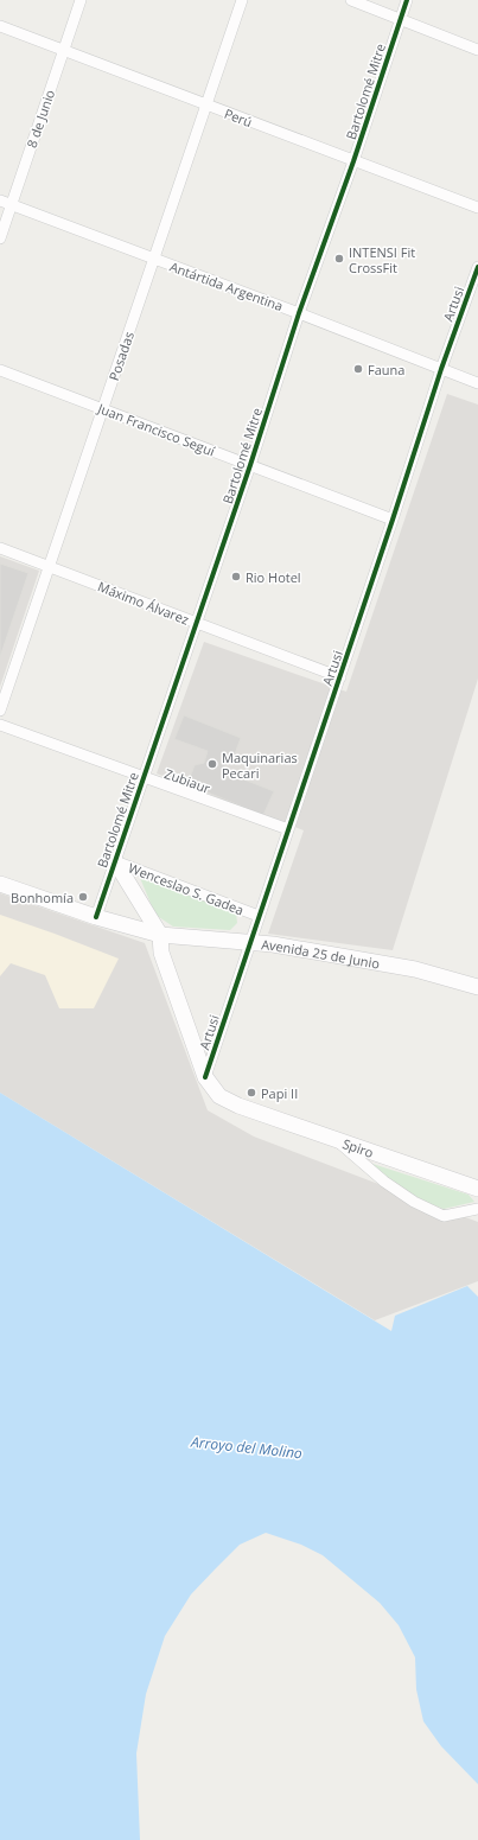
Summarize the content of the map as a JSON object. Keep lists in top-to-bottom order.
{
  "streets": {
    "main road": ["Avenida 25 de Junio", "Spiro"],
    "street": [
      "Bartolomé Mitre",
      "Perú",
      "8 de Junio",
      "Antártida Argentina",
      "Artusi",
      "Posadas",
      "Juan Francisco Seguí",
      "Máximo Álvarez",
      "Zubiaur",
      "Wenceslao S. Gadea"
    ]
  },
  "crossings": [
    ["Bartolomé Mitre", "Perú"],
    ["Bartolomé Mitre", "Antártida Argentina"],
    ["Bartolomé Mitre", "Juan Francisco Seguí"],
    ["Bartolomé Mitre", "Máximo Álvarez"],
    ["Bartolomé Mitre", "Zubiaur"],
    ["Bartolomé Mitre", "Wenceslao S. Gadea"],
    ["Bartolomé Mitre", "Avenida 25 de Junio"],
    ["Perú", "8 de Junio"],
    ["Perú", "Posadas"],
    ["8 de Junio", "Antártida Argentina"],
    ["Antártida Argentina", "Artusi"],
    ["Antártida Argentina", "Posadas"],
    ["Artusi", "Juan Francisco Seguí"],
    ["Artusi", "Máximo Álvarez"],
    ["Artusi", "Zubiaur"],
    ["Artusi", "Wenceslao S. Gadea"],
    ["Artusi", "Avenida 25 de Junio"],
    ["Artusi", "Spiro"],
    ["Posadas", "Juan Francisco Seguí"],
    ["Posadas", "Máximo Álvarez"],
    ["Avenida 25 de Junio", "Spiro"]
  ],
  "water": ["Arroyo del Molino"],
  "places": [
    "INTENSI Fit CrossFit",
    "Fauna",
    "Rio Hotel",
    "Maquinarias Pecari",
    "Bonhomía",
    "Papi II"
  ]
}
